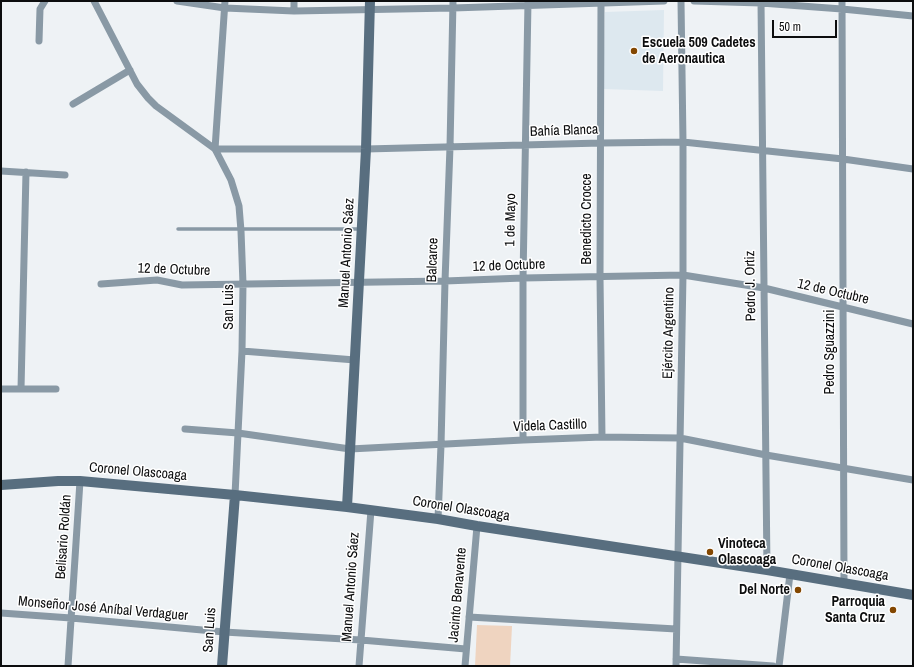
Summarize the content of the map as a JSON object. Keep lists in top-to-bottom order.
{
  "streets": {
    "street": [
      "Bahía Blanca",
      "Benedicto Crocce",
      "1 de Mayo",
      "Manuel Antonio Sáez",
      "Balcarce",
      "12 de Octubre",
      "Pedro J. Ortiz",
      "San Luis",
      "Ejército Argentino",
      "Pedro Sguazzini",
      "Videla Castillo",
      "Coronel Olascoaga",
      "Belisario Roldán",
      "Jacinto Benavente",
      "Monseñor José Aníbal Verdaguer"
    ]
  },
  "crossings": [
    ["Bahía Blanca", "Benedicto Crocce"],
    ["Bahía Blanca", "1 de Mayo"],
    ["Bahía Blanca", "Manuel Antonio Sáez"],
    ["Bahía Blanca", "Balcarce"],
    ["Bahía Blanca", "Pedro J. Ortiz"],
    ["Bahía Blanca", "San Luis"],
    ["Bahía Blanca", "Ejército Argentino"],
    ["Bahía Blanca", "Pedro Sguazzini"],
    ["Benedicto Crocce", "12 de Octubre"],
    ["Benedicto Crocce", "Videla Castillo"],
    ["1 de Mayo", "12 de Octubre"],
    ["1 de Mayo", "Videla Castillo"],
    ["Manuel Antonio Sáez", "12 de Octubre"],
    ["Manuel Antonio Sáez", "Videla Castillo"],
    ["Manuel Antonio Sáez", "Coronel Olascoaga"],
    ["Manuel Antonio Sáez", "Monseñor José Aníbal Verdaguer"],
    ["Balcarce", "12 de Octubre"],
    ["Balcarce", "Videla Castillo"],
    ["Balcarce", "Coronel Olascoaga"],
    ["12 de Octubre", "Pedro J. Ortiz"],
    ["12 de Octubre", "San Luis"],
    ["12 de Octubre", "Ejército Argentino"],
    ["12 de Octubre", "Pedro Sguazzini"],
    ["Pedro J. Ortiz", "Videla Castillo"],
    ["Pedro J. Ortiz", "Coronel Olascoaga"],
    ["San Luis", "Videla Castillo"],
    ["San Luis", "Coronel Olascoaga"],
    ["San Luis", "Monseñor José Aníbal Verdaguer"],
    ["Ejército Argentino", "Videla Castillo"],
    ["Ejército Argentino", "Coronel Olascoaga"],
    ["Pedro Sguazzini", "Videla Castillo"],
    ["Pedro Sguazzini", "Coronel Olascoaga"],
    ["Coronel Olascoaga", "Belisario Roldán"],
    ["Coronel Olascoaga", "Jacinto Benavente"],
    ["Belisario Roldán", "Monseñor José Aníbal Verdaguer"],
    ["Jacinto Benavente", "Monseñor José Aníbal Verdaguer"]
  ],
  "places": [
    "Escuela 509 Cadetes de Aeronautica",
    "Vinoteca Olascoaga",
    "Del Norte",
    "Parroquia Santa Cruz"
  ],
  "scale_bar": "50 m"
}
